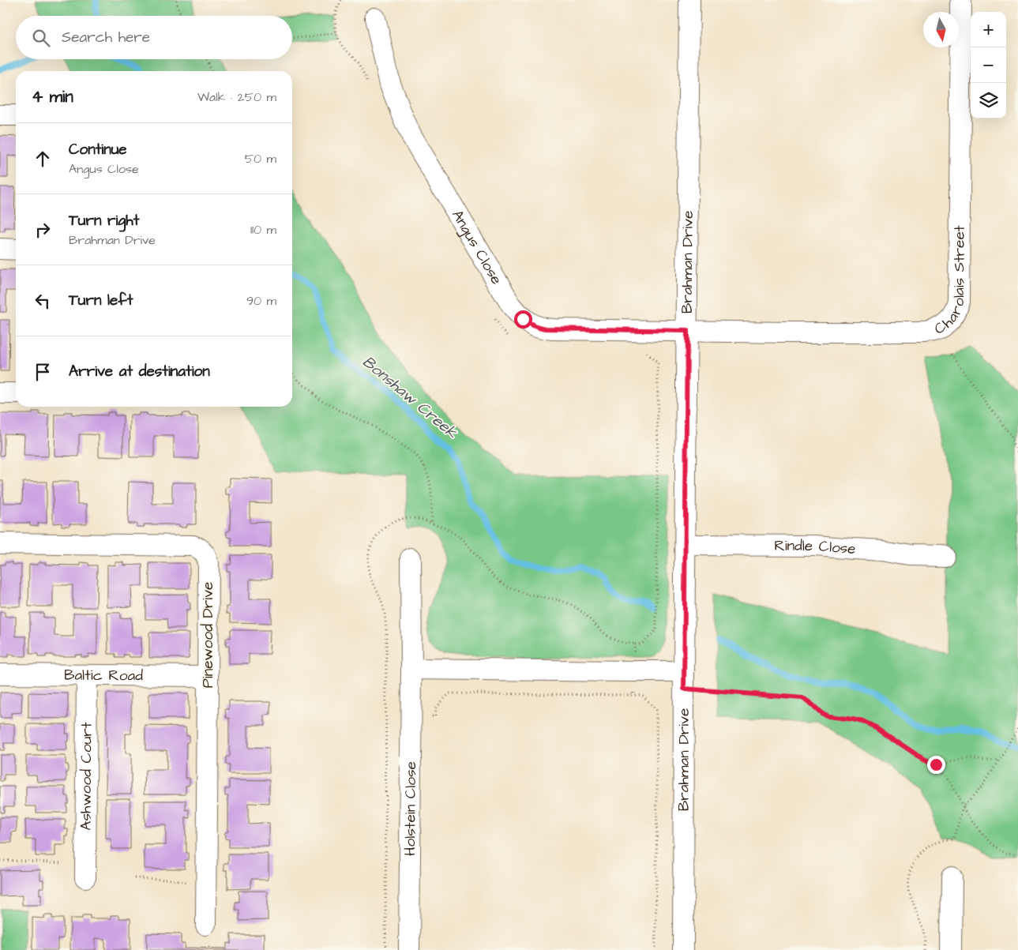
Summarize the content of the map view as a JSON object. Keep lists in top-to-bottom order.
{
  "streets": {
    "street": [
      "Angus Close",
      "Brahman Drive",
      "Charolais Street",
      "Rindle Close",
      "Pinewood Drive",
      "Baltic Road",
      "Ashwood Court",
      "Holstein Close"
    ]
  },
  "crossings": [
    ["Angus Close", "Brahman Drive"],
    ["Angus Close", "Charolais Street"],
    ["Brahman Drive", "Charolais Street"],
    ["Brahman Drive", "Rindle Close"],
    ["Pinewood Drive", "Baltic Road"],
    ["Baltic Road", "Ashwood Court"]
  ],
  "water": ["Bonshaw Creek"],
  "north": "bottom",
  "page": {
    "map_buttons": ["+", "−"],
    "search": "Search here",
    "heading": ["4 min", "Walk · 250 m"],
    "list": [
      ["Continue", "Angus Close", "50 m"],
      ["Turn right", "Brahman Drive", "110 m"],
      ["Turn left", "90 m"],
      "Arrive at destination"
    ]
  }
}
